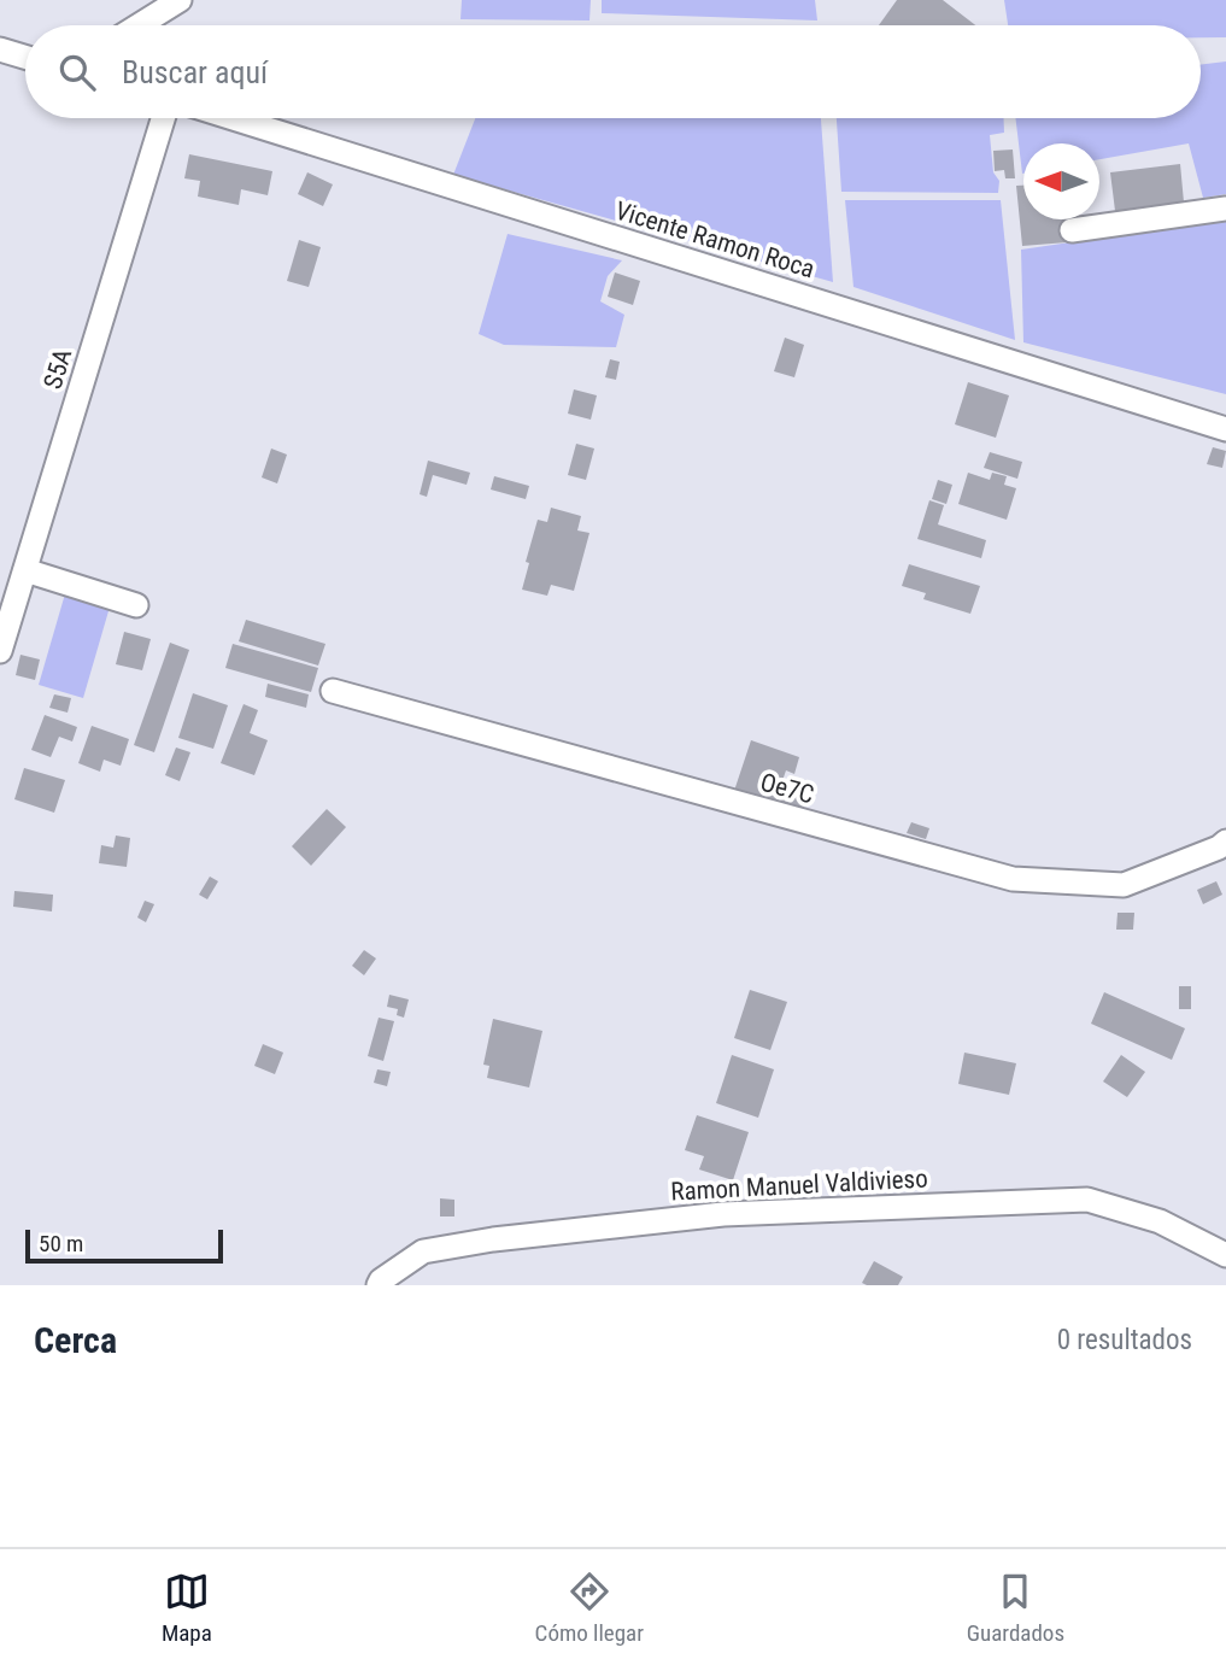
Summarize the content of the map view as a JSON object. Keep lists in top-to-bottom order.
{
  "streets": {
    "street": [
      "Vicente Ramon Roca",
      "S5A",
      "Oe7C",
      "Ramon Manuel Valdivieso"
    ]
  },
  "scale_bar": "50 m",
  "north": "left",
  "page": {
    "search": "Buscar aquí",
    "scale": "50 m",
    "heading": ["Cerca", "0 resultados"],
    "nav": ["Mapa", "Cómo llegar", "Guardados"]
  }
}
